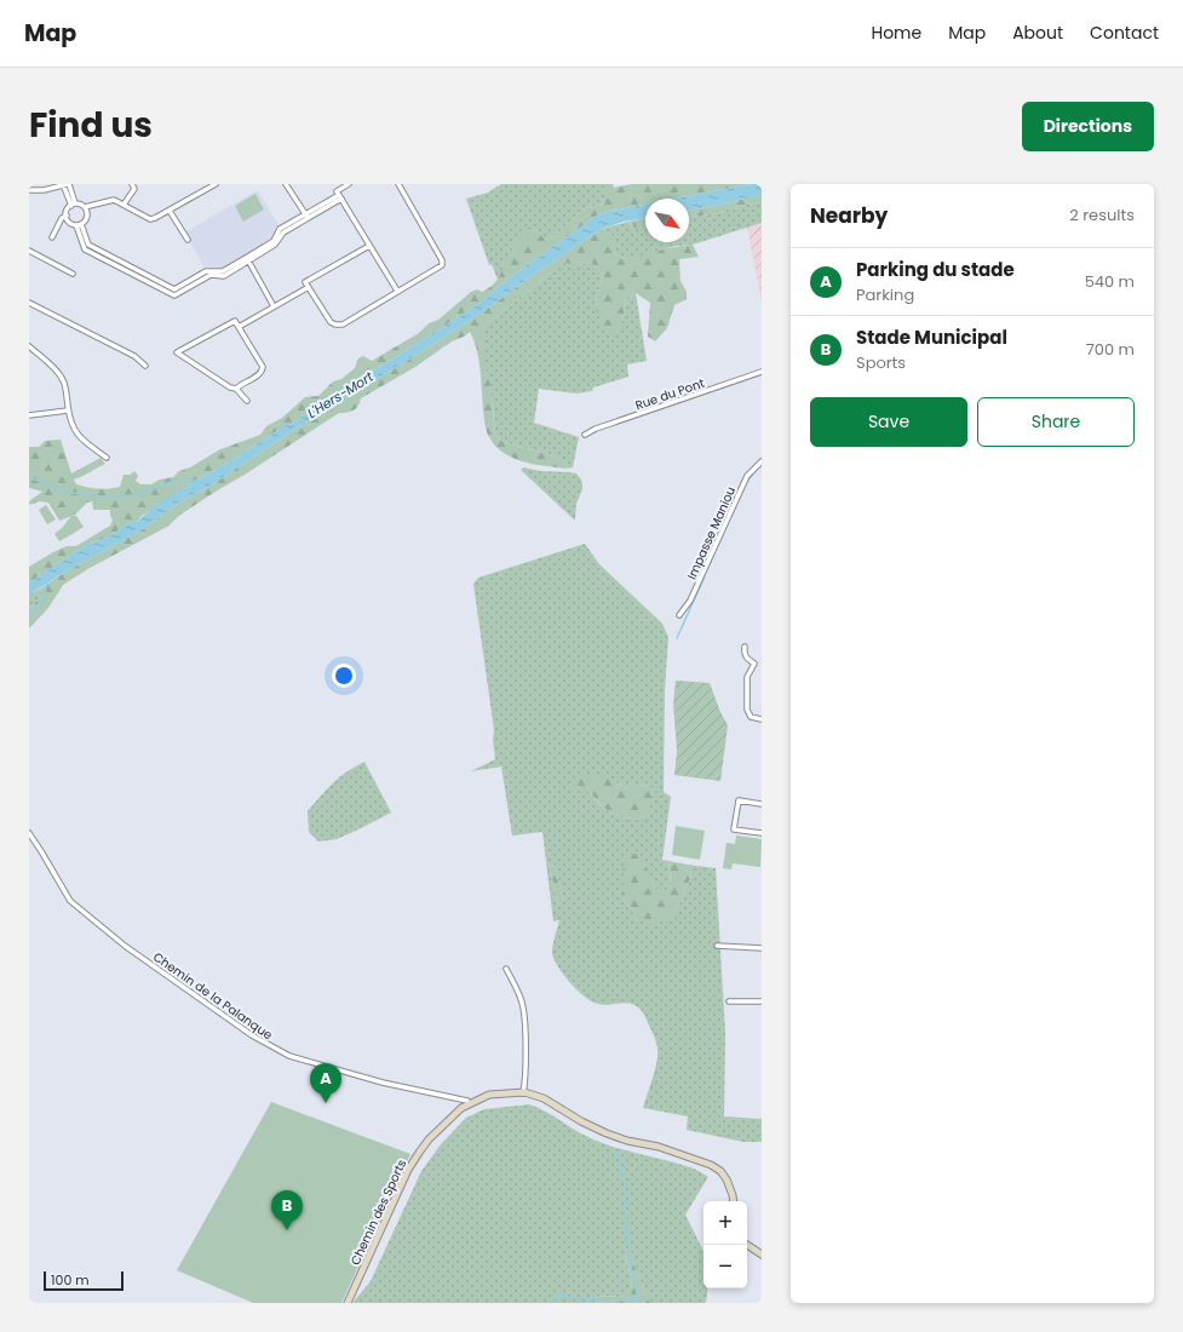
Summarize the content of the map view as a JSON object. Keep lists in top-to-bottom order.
{
  "streets": {
    "street": [
      "Rue du Pont",
      "Impasse Maniou",
      "Chemin de la Palanque",
      "Chemin des Sports"
    ]
  },
  "water": ["L'Hers-Mort"],
  "scale_bar": "100 m",
  "north": "bottom right",
  "page": {
    "header": "Map",
    "nav": [
      "Home",
      "Map",
      "About",
      "Contact"
    ],
    "title": "Find us",
    "buttons": [
      "Directions",
      ["Save", "Share"]
    ],
    "heading": ["Nearby", "2 results"],
    "list": [
      {
        "mark": "A",
        "name": "Parking du stade",
        "note": "Parking",
        "value": "540 m"
      },
      {
        "mark": "B",
        "name": "Stade Municipal",
        "note": "Sports",
        "value": "700 m"
      }
    ],
    "pins": ["A", "B"],
    "map_buttons": ["+", "−"],
    "scale": "100 m"
  }
}
